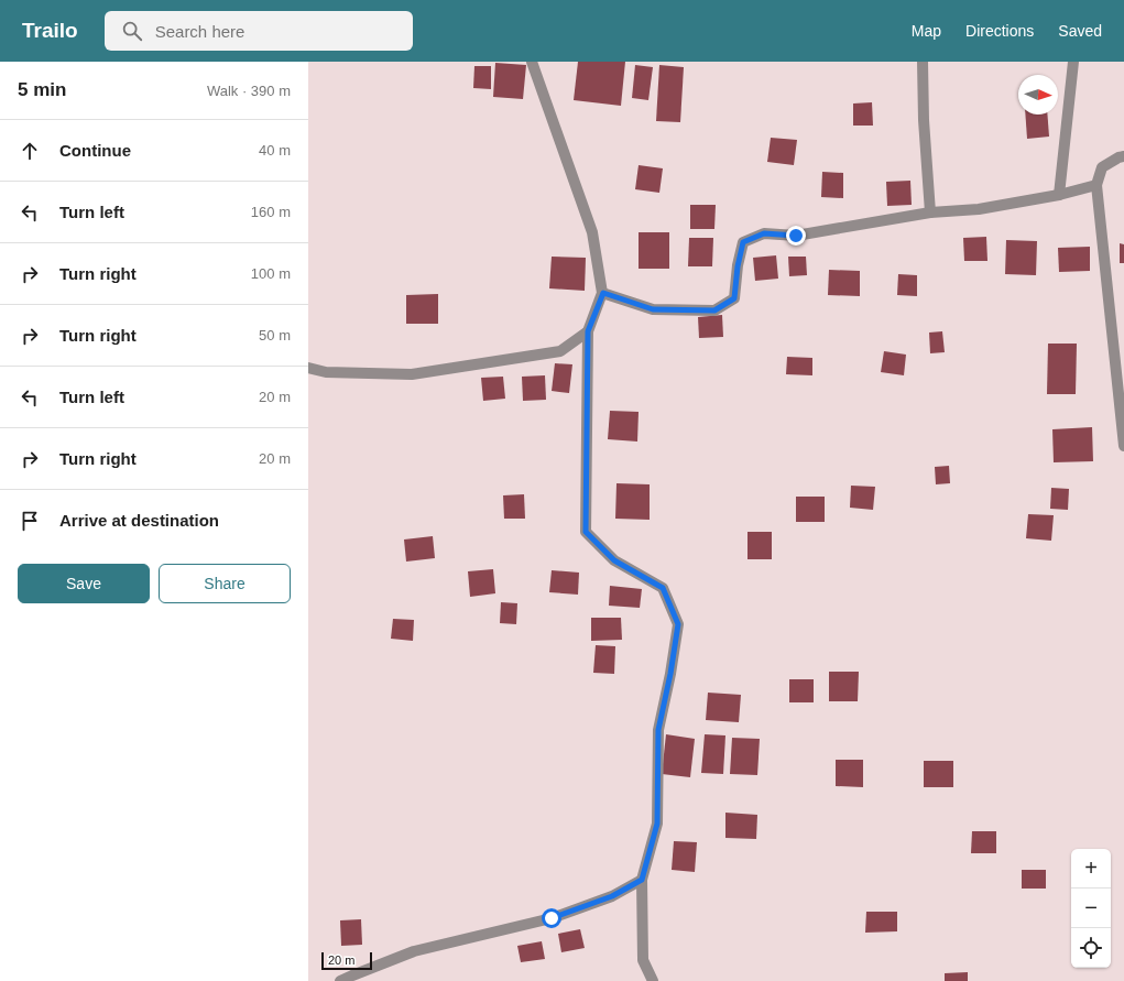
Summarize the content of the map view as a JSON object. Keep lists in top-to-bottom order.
{
  "scale_bar": "20 m",
  "north": "right",
  "page": {
    "header": "Trailo",
    "search": "Search here",
    "nav": ["Map", "Directions", "Saved"],
    "heading": ["5 min", "Walk · 390 m"],
    "list": [
      ["Continue", "40 m"],
      ["Turn left", "160 m"],
      ["Turn right", "100 m"],
      ["Turn right", "50 m"],
      ["Turn left", "20 m"],
      ["Turn right", "20 m"],
      "Arrive at destination"
    ],
    "buttons": ["Save", "Share"],
    "map_buttons": ["+", "−"],
    "scale": "20 m"
  }
}
